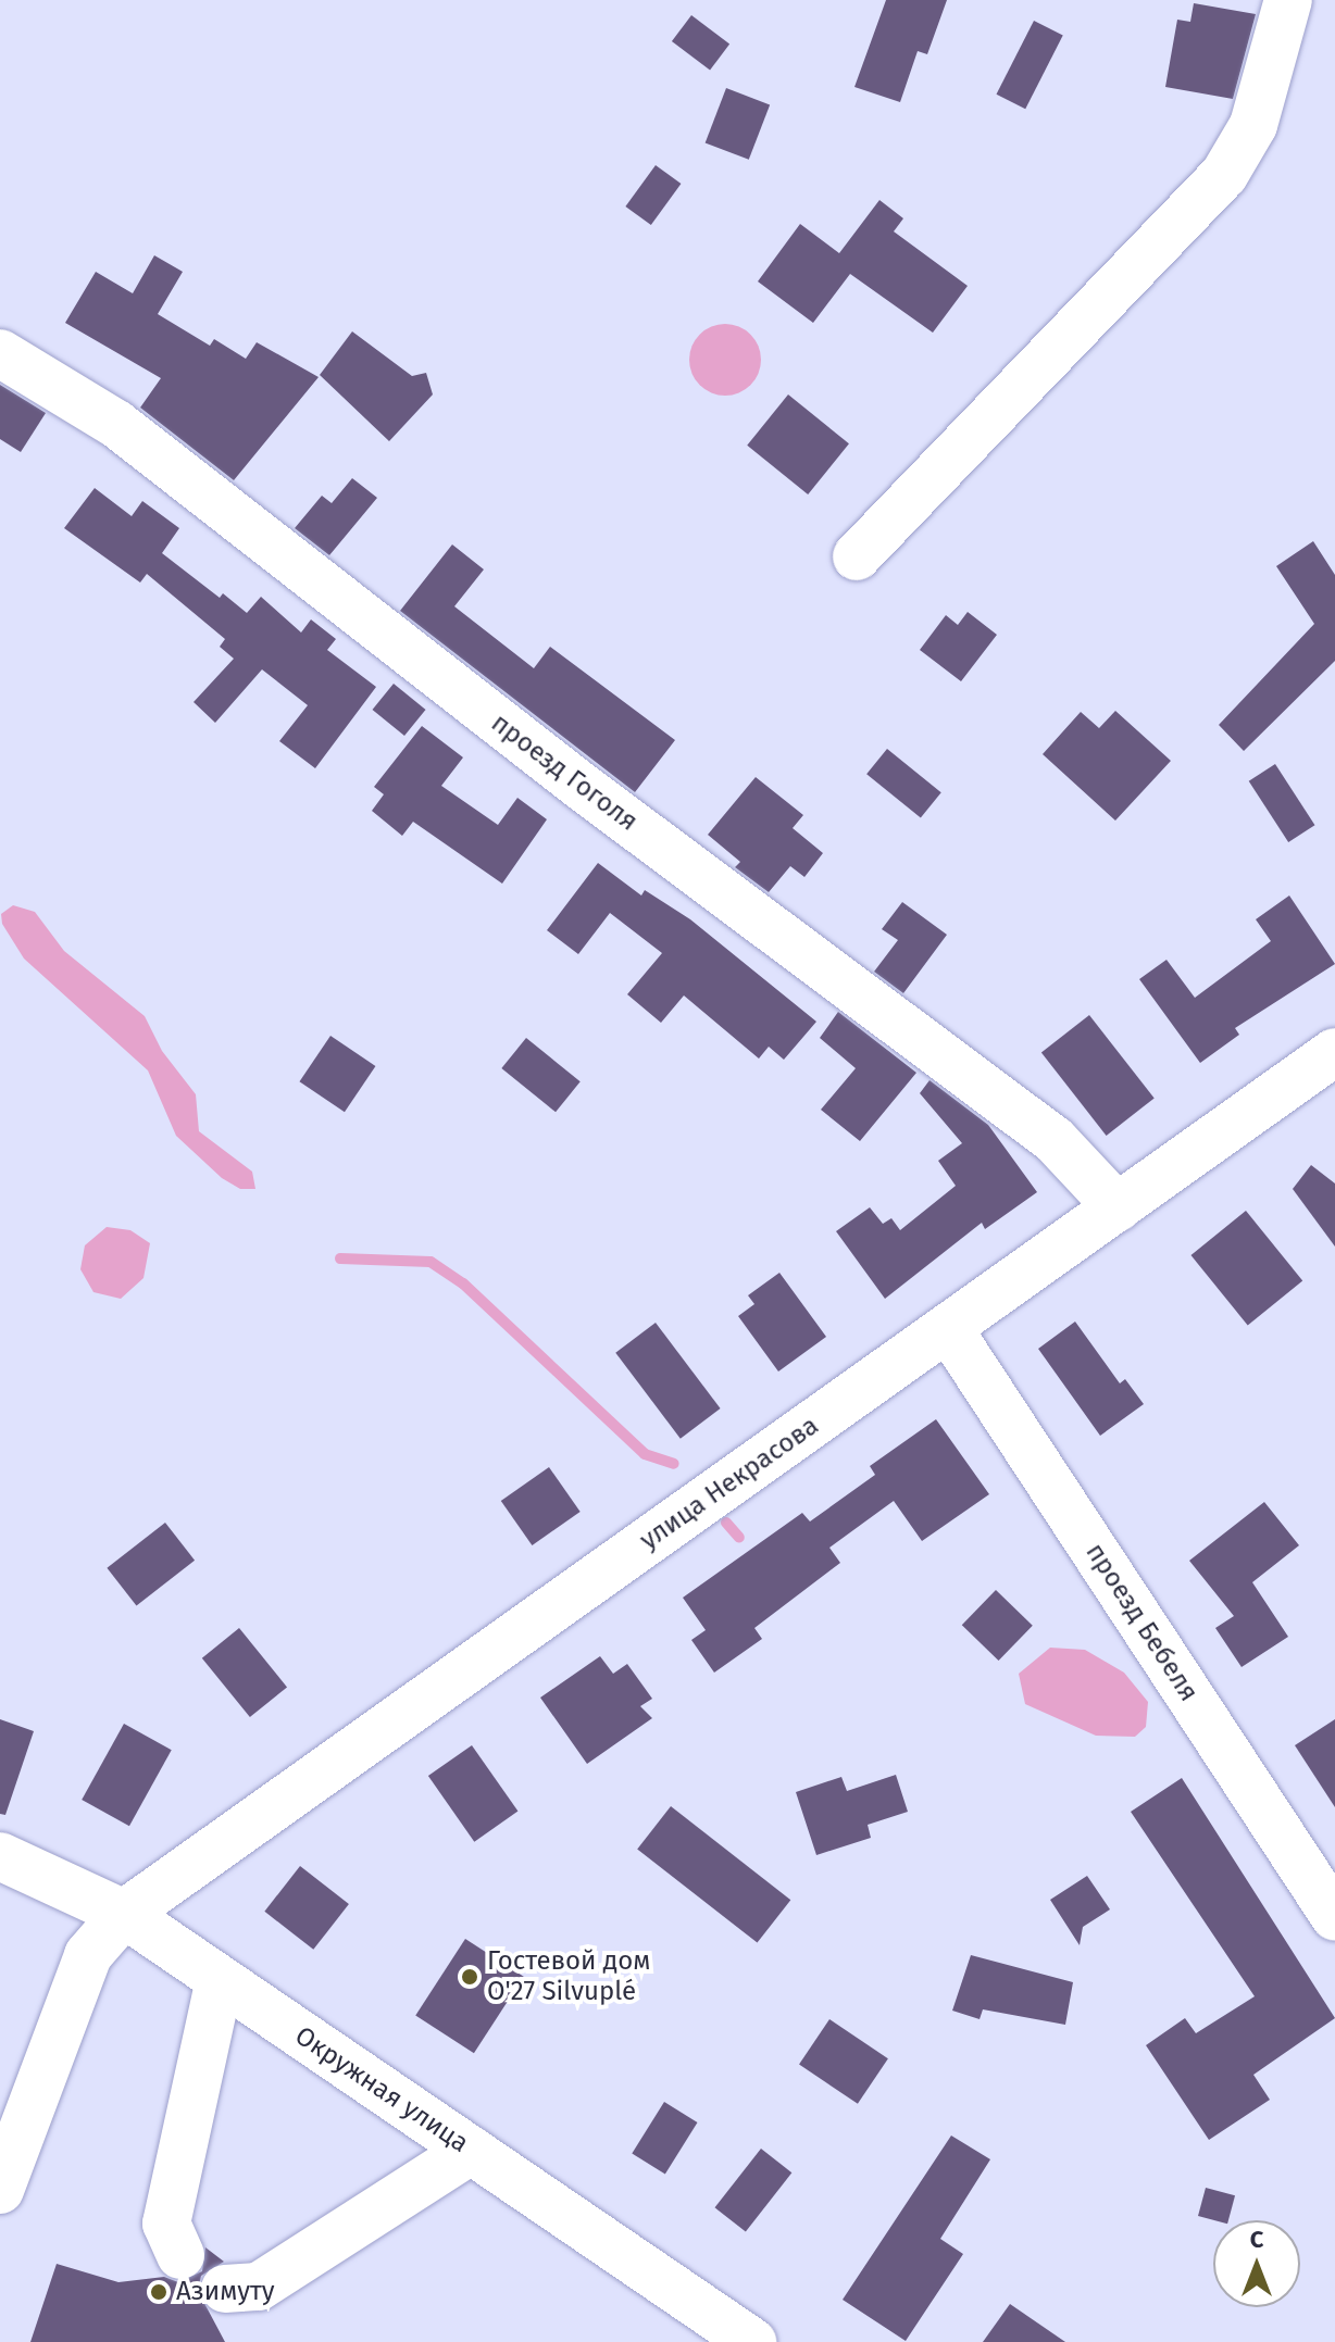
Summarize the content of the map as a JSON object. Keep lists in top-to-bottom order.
{
  "streets": {
    "street": [
      "проезд Гоголя",
      "улица Некрасова",
      "проезд Бебеля",
      "Окружная улица"
    ]
  },
  "crossings": [
    ["проезд Гоголя", "улица Некрасова"],
    ["улица Некрасова", "проезд Бебеля"],
    ["улица Некрасова", "Окружная улица"]
  ],
  "places": ["Гостевой дом O'27 Silvuplé", "Азимуту"],
  "north": "top"
}
